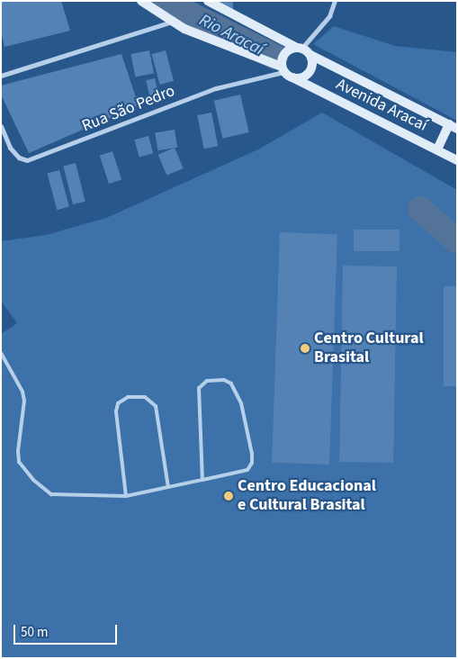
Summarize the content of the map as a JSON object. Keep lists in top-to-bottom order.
{
  "streets": {
    "main road": ["Avenida Aracaí"],
    "street": ["Rua São Pedro"]
  },
  "crossings": [
    ["Avenida Aracaí", "Rua São Pedro"]
  ],
  "water": ["Rio Aracaí"],
  "places": ["Centro Cultural Brasital", "Centro Educacional e Cultural Brasital"],
  "scale_bar": "50 m"
}
